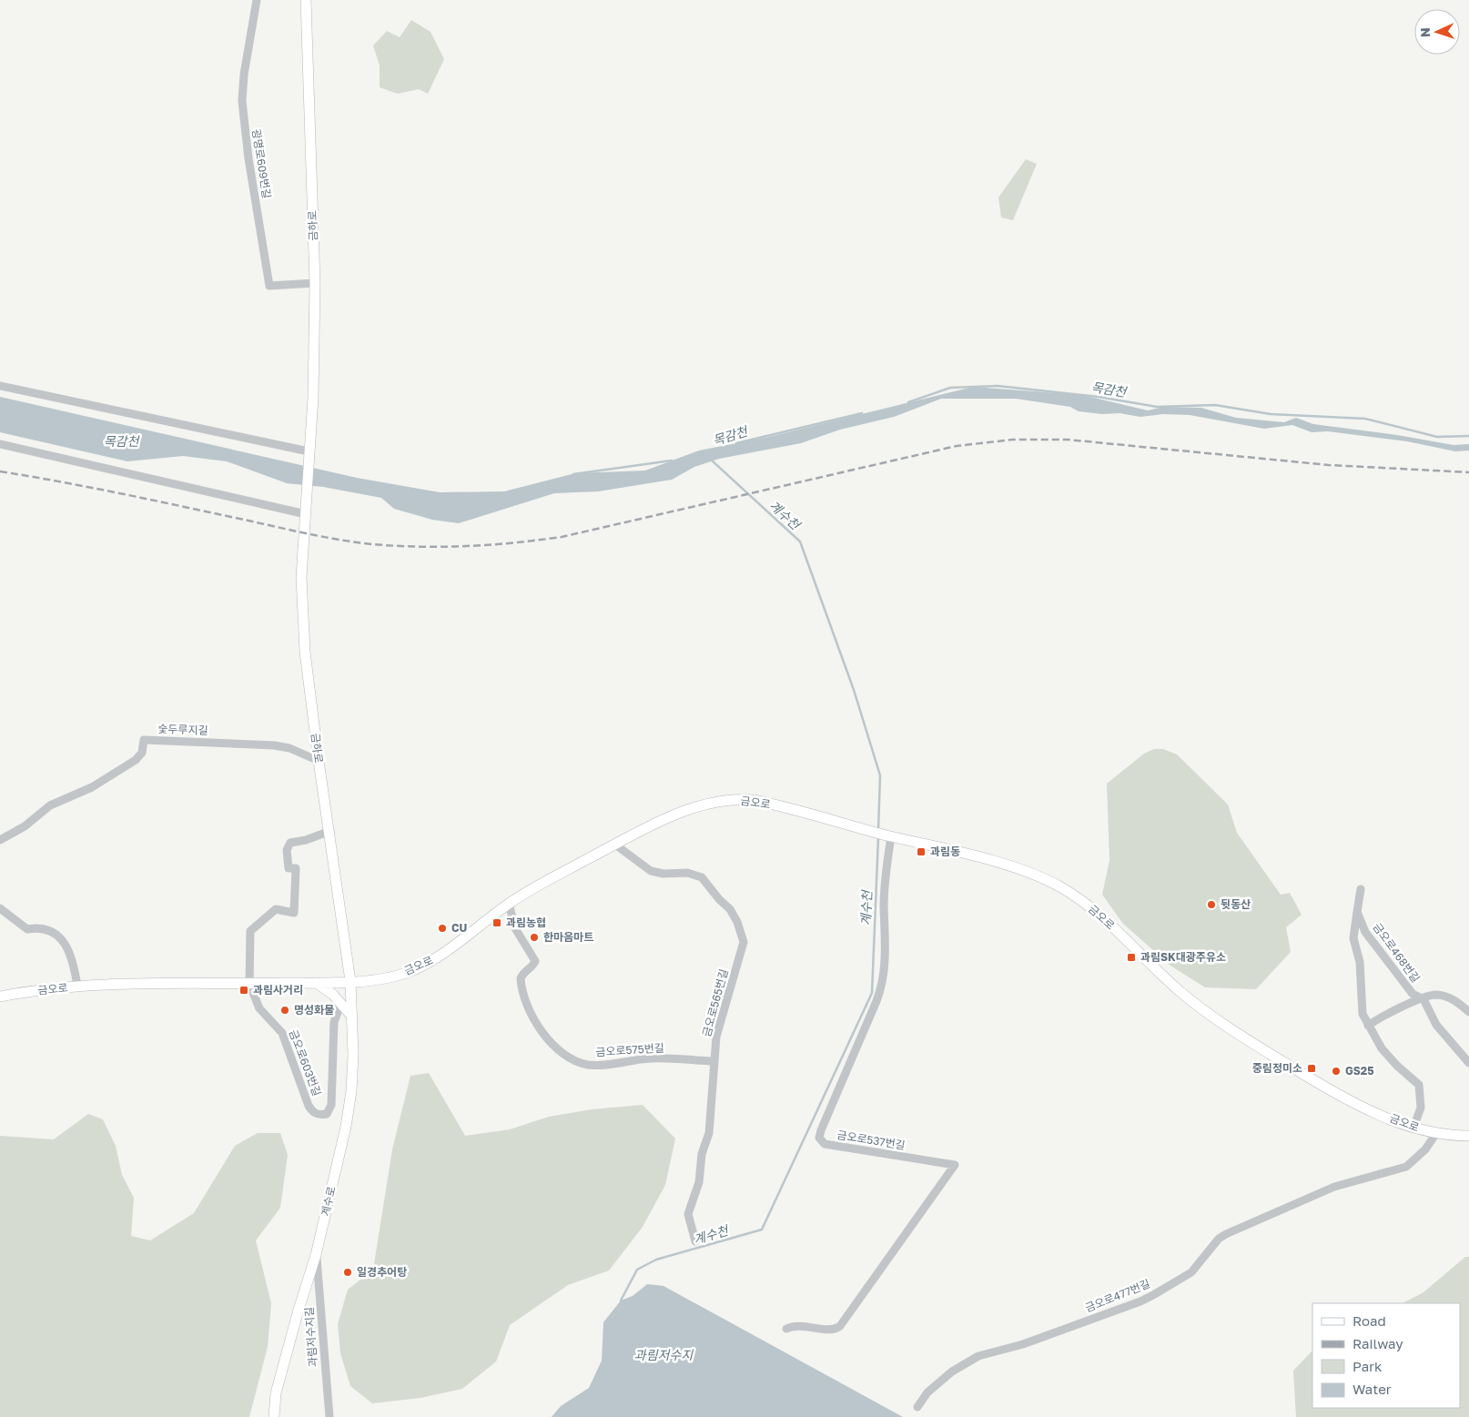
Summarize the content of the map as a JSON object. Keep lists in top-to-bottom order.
{
  "streets": {
    "main road": ["금하로", "금오로", "계수로"],
    "street": [
      "광명로609번길",
      "숯두루지길",
      "금오로468번길",
      "금오로565번길",
      "금오로575번길",
      "금오로603번길",
      "금오로537번길",
      "금오로477번길",
      "과림저수지길"
    ]
  },
  "crossings": [
    ["광명로609번길", "금하로"],
    ["금하로", "숯두루지길"],
    ["금하로", "금오로"],
    ["금하로", "계수로"],
    ["금오로", "금오로565번길"],
    ["금오로", "금오로575번길"],
    ["금오로", "금오로603번길"],
    ["금오로", "금오로537번길"],
    ["금오로", "계수로"],
    ["금오로", "금오로477번길"],
    ["금오로565번길", "금오로575번길"],
    ["계수로", "과림저수지길"]
  ],
  "water": ["목감천", "계수천", "과림저수지"],
  "places": {
    "transit": [
      "과림동",
      "과림농협",
      "과림SK대광주유소",
      "과림사거리",
      "중림정미소"
    ],
    "other": [
      "뒷동산",
      "CU",
      "한마음마트",
      "명성화물",
      "GS25",
      "일경추어탕"
    ]
  },
  "legend": [
    "Road",
    "Railway",
    "Park",
    "Water"
  ],
  "north": "left"
}
